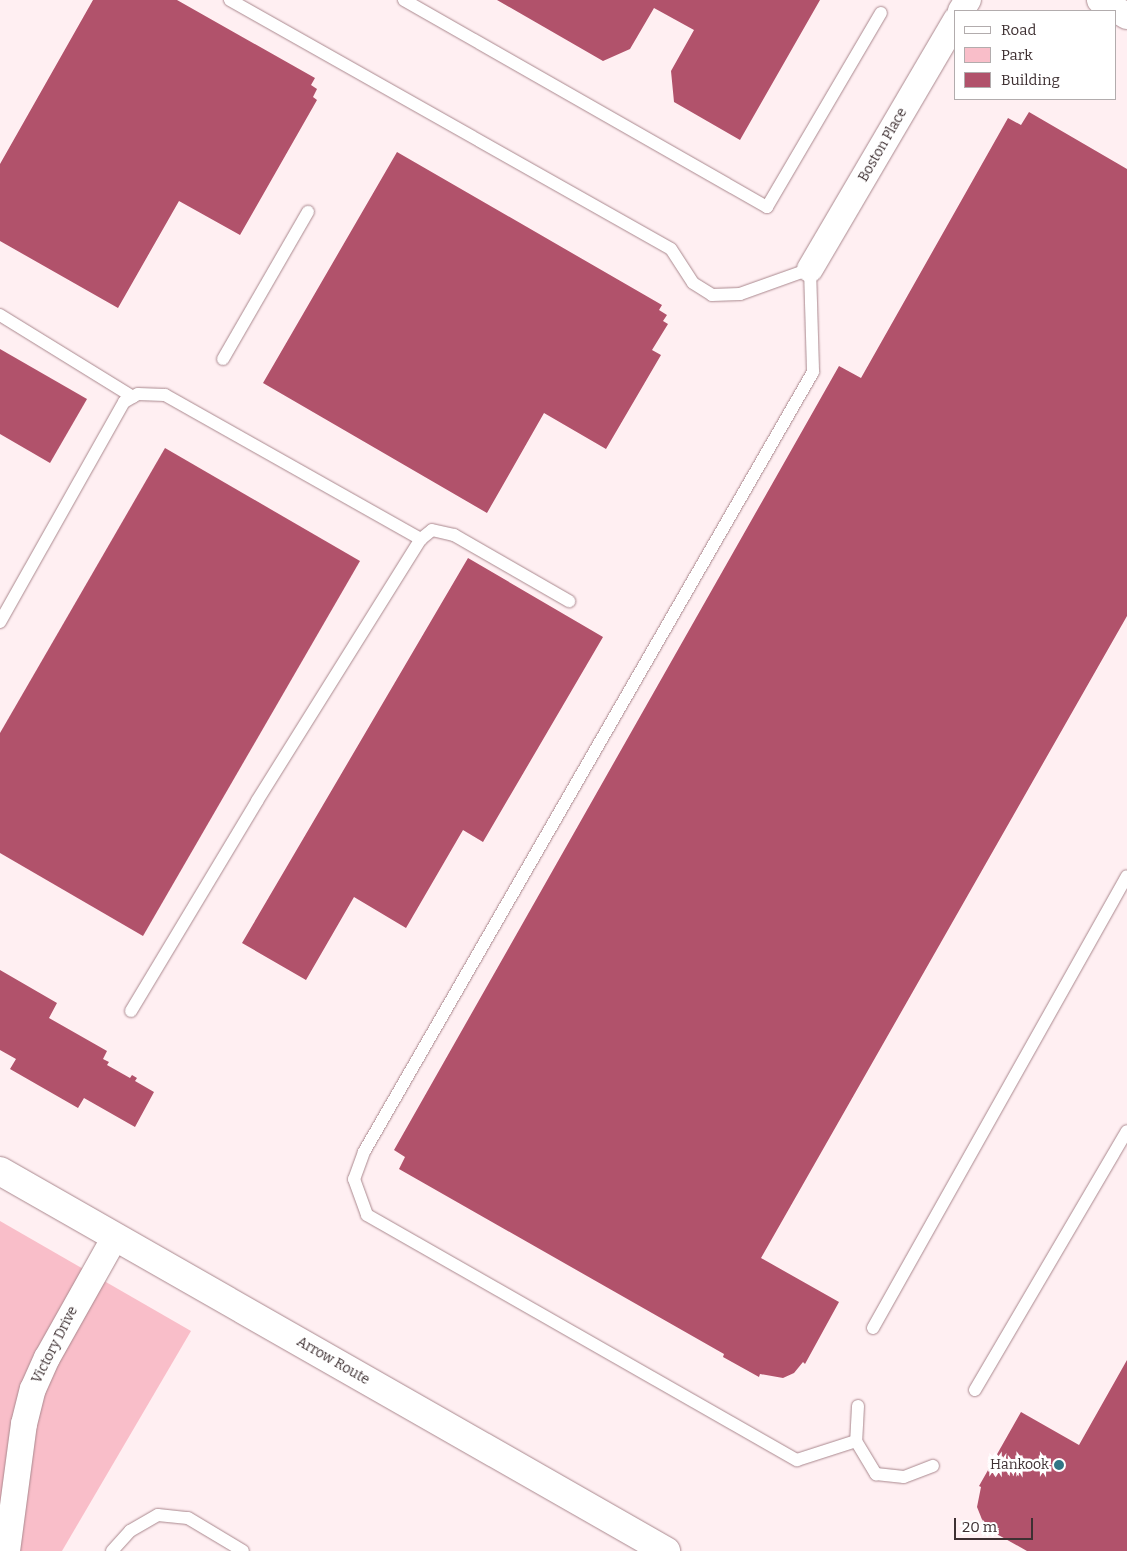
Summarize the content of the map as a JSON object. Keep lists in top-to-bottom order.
{
  "streets": {
    "main road": ["Arrow Route"],
    "street": ["Boston Place", "Victory Drive"]
  },
  "crossings": [
    ["Victory Drive", "Arrow Route"]
  ],
  "places": ["Hankook"],
  "legend": ["Road", "Park", "Building"],
  "scale_bar": "20 m"
}
